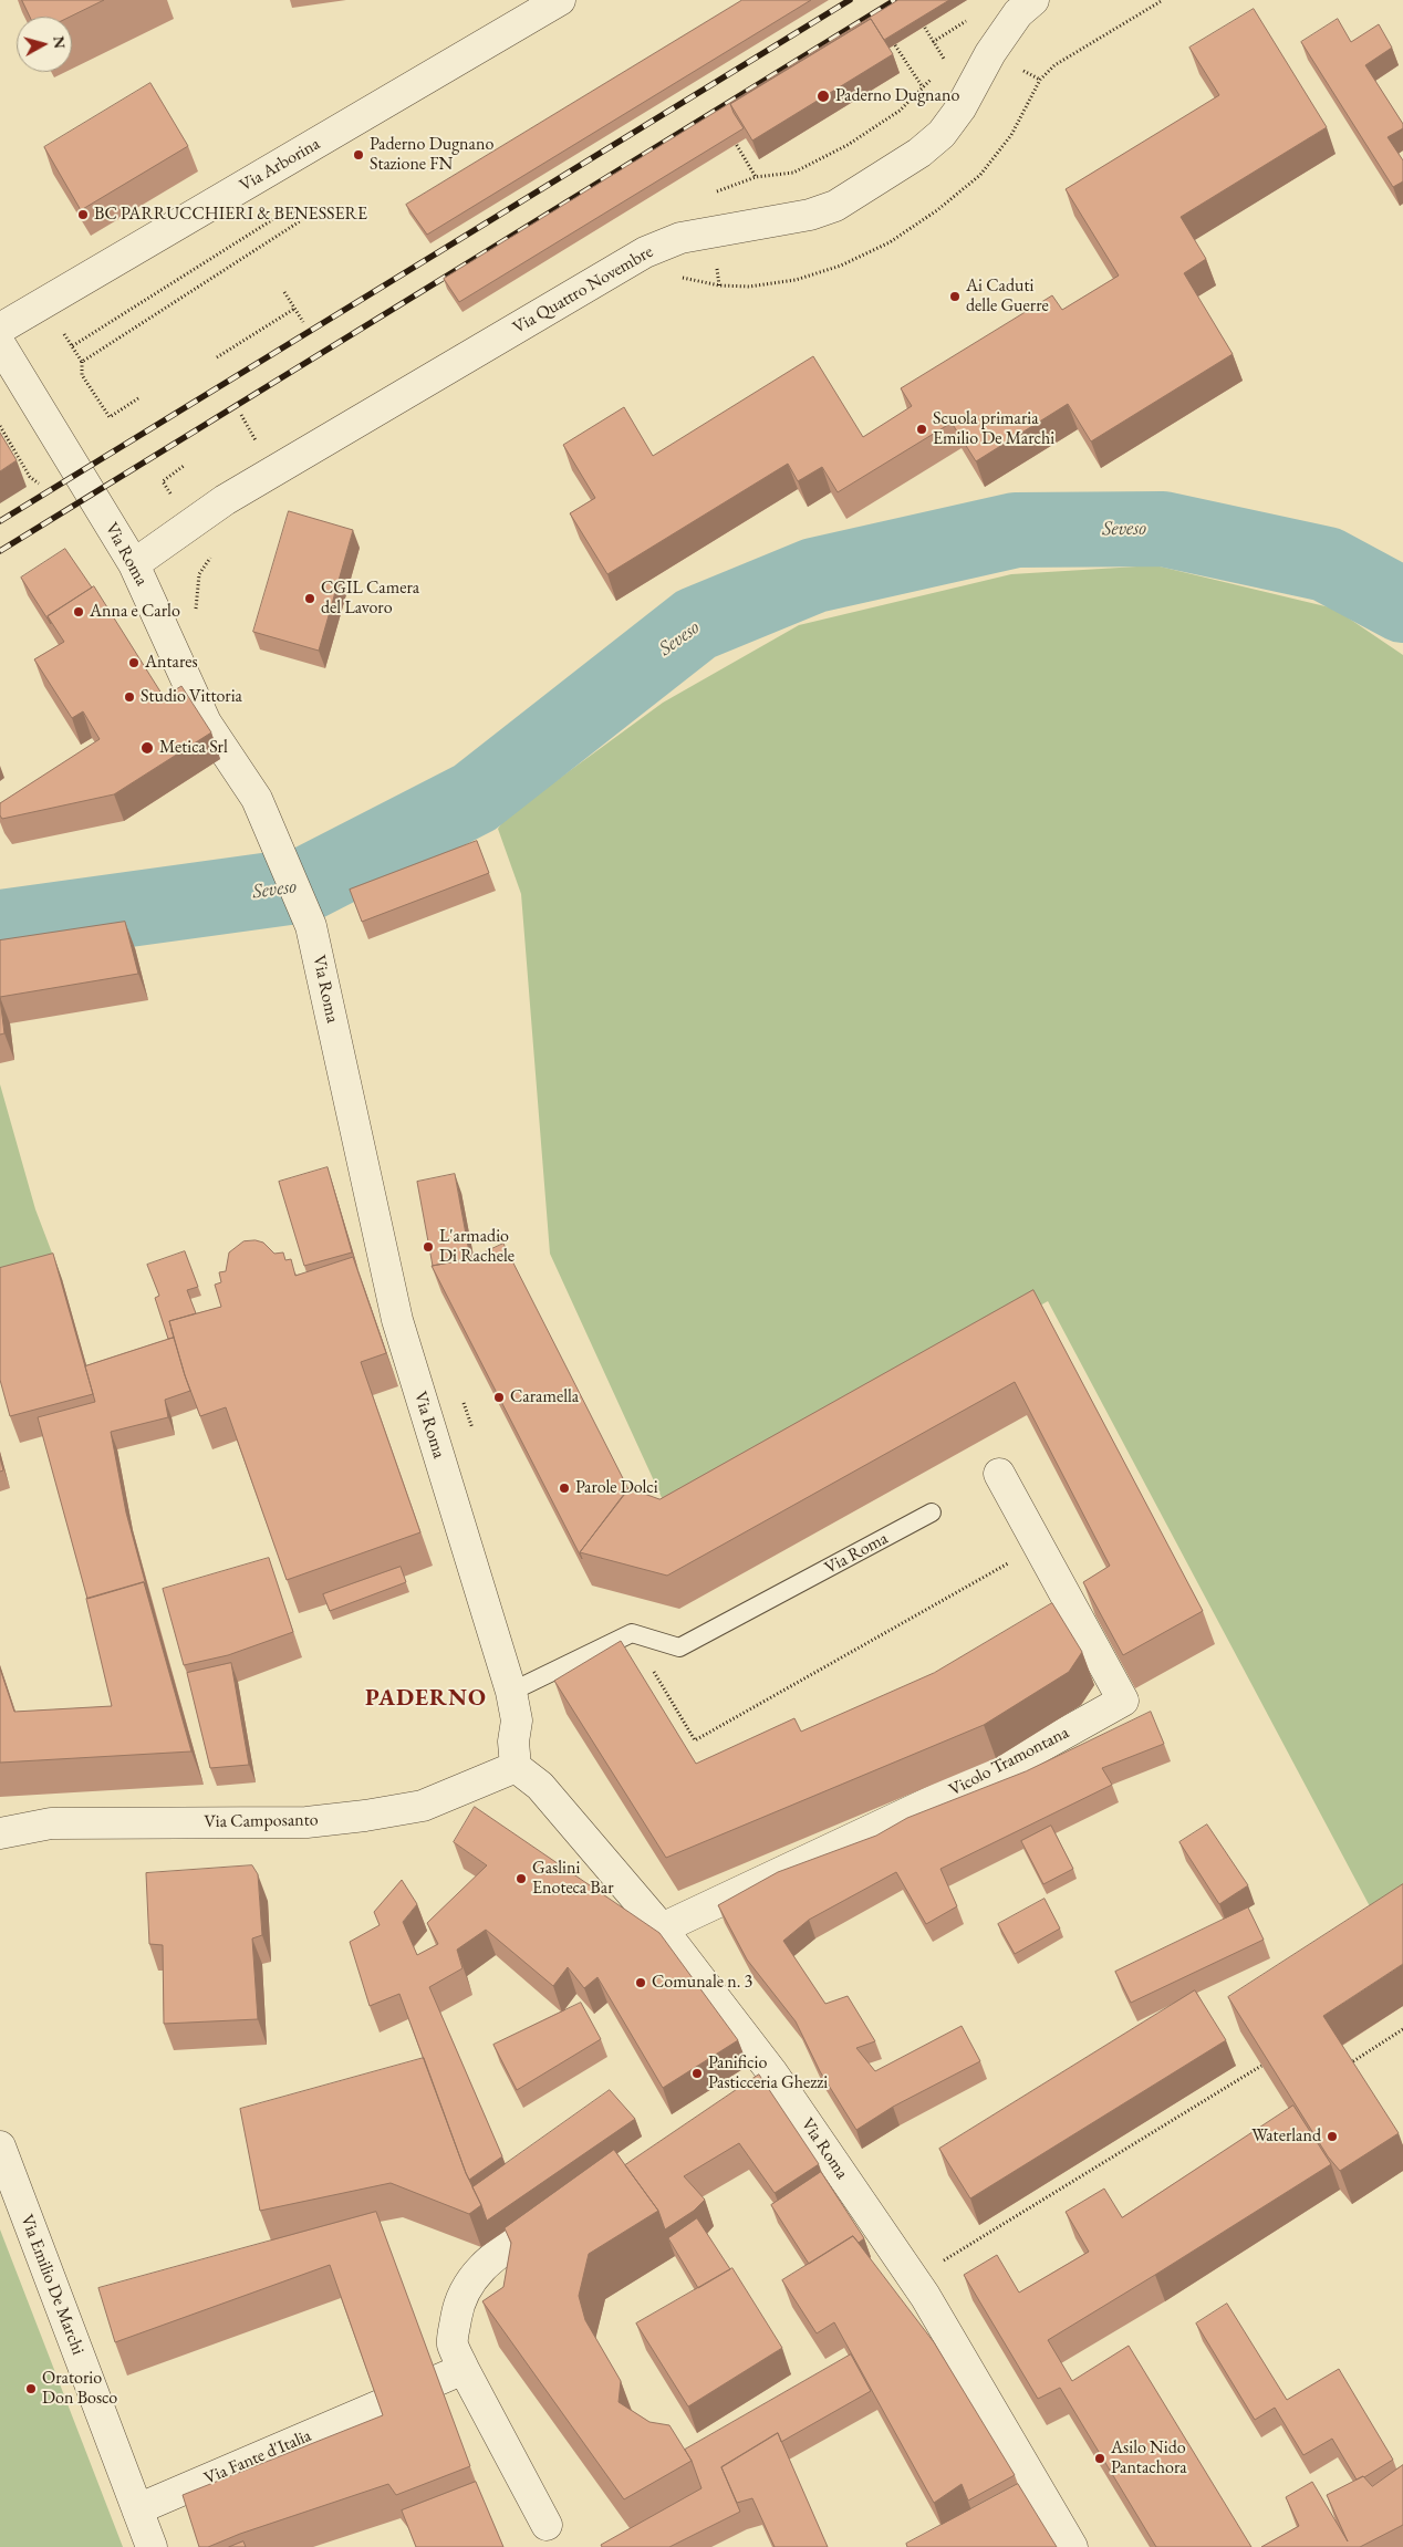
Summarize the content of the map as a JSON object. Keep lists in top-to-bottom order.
{
  "streets": {
    "street": [
      "Via Arborina",
      "Via Quattro Novembre",
      "Via Roma",
      "Vicolo Tramontana",
      "Via Camposanto",
      "Via Emilio De Marchi",
      "Via Fante d'Italia"
    ]
  },
  "crossings": [
    ["Via Quattro Novembre", "Via Roma"],
    ["Via Roma", "Vicolo Tramontana"],
    ["Via Roma", "Via Camposanto"],
    ["Via Emilio De Marchi", "Via Fante d'Italia"]
  ],
  "districts": ["PADERNO"],
  "water": ["Seveso"],
  "places": [
    "Paderno Dugnano",
    "Paderno Dugnano Stazione FN",
    "BC PARRUCCHIERI & BENESSERE",
    "Ai Caduti delle Guerre",
    "Scuola primaria Emilio De Marchi",
    "CGIL Camera del Lavoro",
    "Anna e Carlo",
    "Antares",
    "Studio Vittoria",
    "Metica Srl",
    "L'armadio Di Rachele",
    "Caramella",
    "Parole Dolci",
    "Gaslini Enoteca Bar",
    "Comunale n. 3",
    "Panificio Pasticceria Ghezzi",
    "Waterland",
    "Oratorio Don Bosco",
    "Asilo Nido Pantachora"
  ],
  "north": "right"
}
